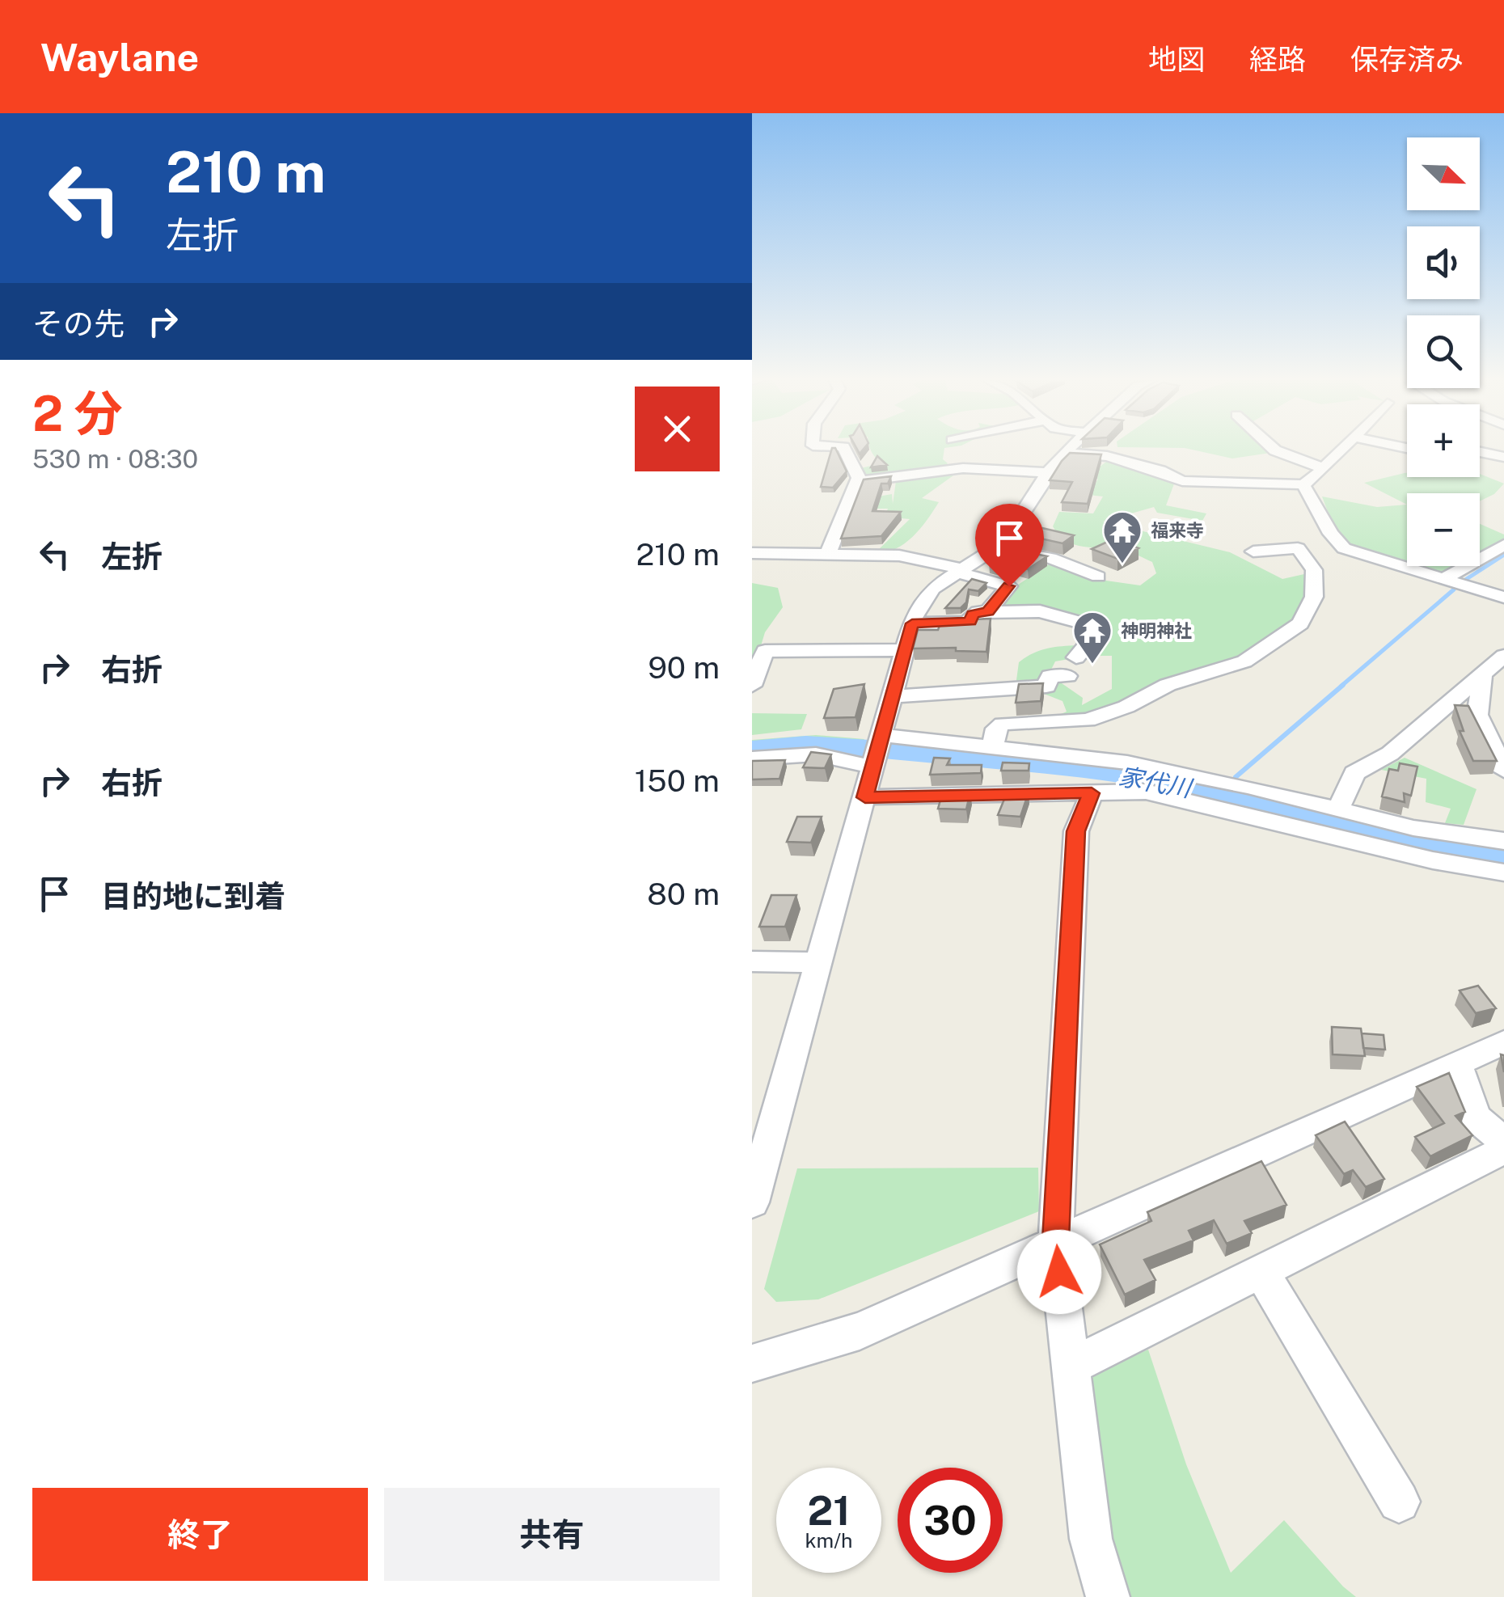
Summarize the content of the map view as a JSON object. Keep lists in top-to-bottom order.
{
  "water": ["家代川"],
  "places": {
    "temple": ["福来寺", "神明神社"]
  },
  "north": "bottom right",
  "page": {
    "header": "Waylane",
    "nav": ["地図", "経路", "保存済み"],
    "turn": ["210 m", "左折"],
    "map_buttons": ["+", "−"],
    "then": "その先",
    "heading": ["2 分", "530 m · 08:30"],
    "list": [
      {
        "name": "左折",
        "value": "210 m"
      },
      {
        "name": "右折",
        "value": "90 m"
      },
      {
        "name": "右折",
        "value": "150 m"
      },
      {
        "name": "目的地に到着",
        "value": "80 m"
      }
    ],
    "speed": "21 km/h",
    "limit": "30",
    "buttons": ["終了", "共有"]
  }
}
